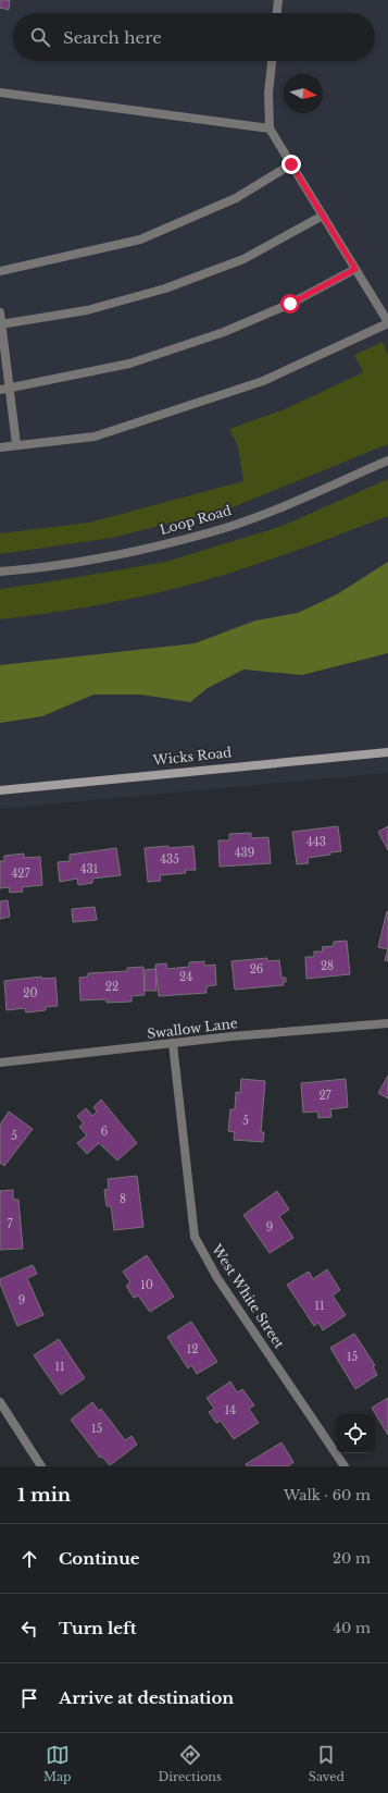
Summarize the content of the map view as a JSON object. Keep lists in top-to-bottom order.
{
  "streets": {
    "main road": ["Wicks Road"],
    "street": ["Loop Road", "Swallow Lane", "West White Street"]
  },
  "crossings": [
    ["Swallow Lane", "West White Street"]
  ],
  "house_numbers": [
    "443",
    "439",
    "435",
    "431",
    "427",
    "28",
    "26",
    "24",
    "22",
    "20",
    "27",
    "5",
    "6",
    "5",
    "8",
    "7",
    "9",
    "10",
    "9",
    "11",
    "12",
    "15",
    "11",
    "14",
    "15"
  ],
  "north": "right",
  "page": {
    "search": "Search here",
    "heading": ["1 min", "Walk · 60 m"],
    "list": [
      ["Continue", "20 m"],
      ["Turn left", "40 m"],
      "Arrive at destination"
    ],
    "nav": ["Map", "Directions", "Saved"]
  }
}
